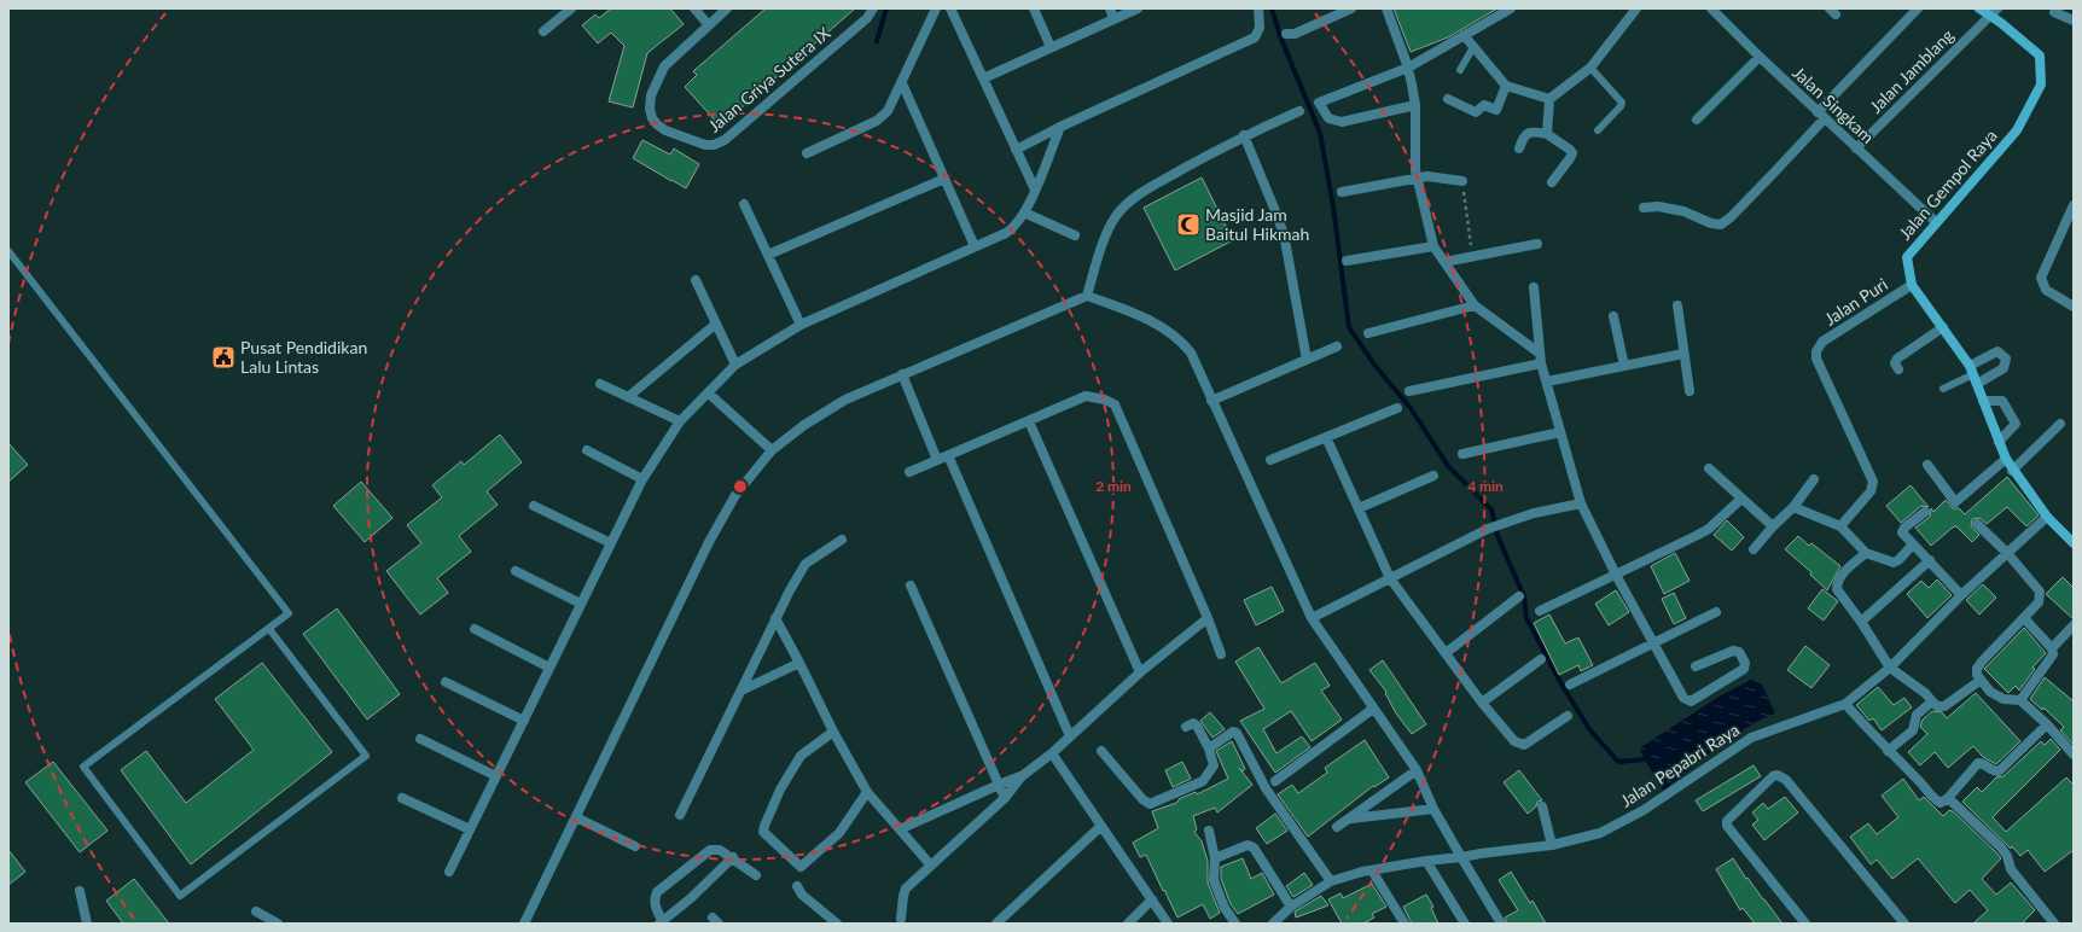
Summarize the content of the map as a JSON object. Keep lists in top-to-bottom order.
{
  "streets": {
    "street": [
      "Jalan Jamblang",
      "Jalan Griya Sutera IX",
      "Jalan Singkam",
      "Jalan Gempol Raya",
      "Jalan Puri",
      "Jalan Pepabri Raya"
    ]
  },
  "crossings": [
    ["Jalan Jamblang", "Jalan Singkam"],
    ["Jalan Jamblang", "Jalan Gempol Raya"],
    ["Jalan Singkam", "Jalan Gempol Raya"],
    ["Jalan Gempol Raya", "Jalan Puri"],
    ["Jalan Gempol Raya", "Jalan Pepabri Raya"]
  ],
  "places": {
    "mosque": ["Masjid Jam Baitul Hikmah"],
    "public building": ["Pusat Pendidikan Lalu Lintas"]
  },
  "rings": ["2 min", "4 min"]
}
